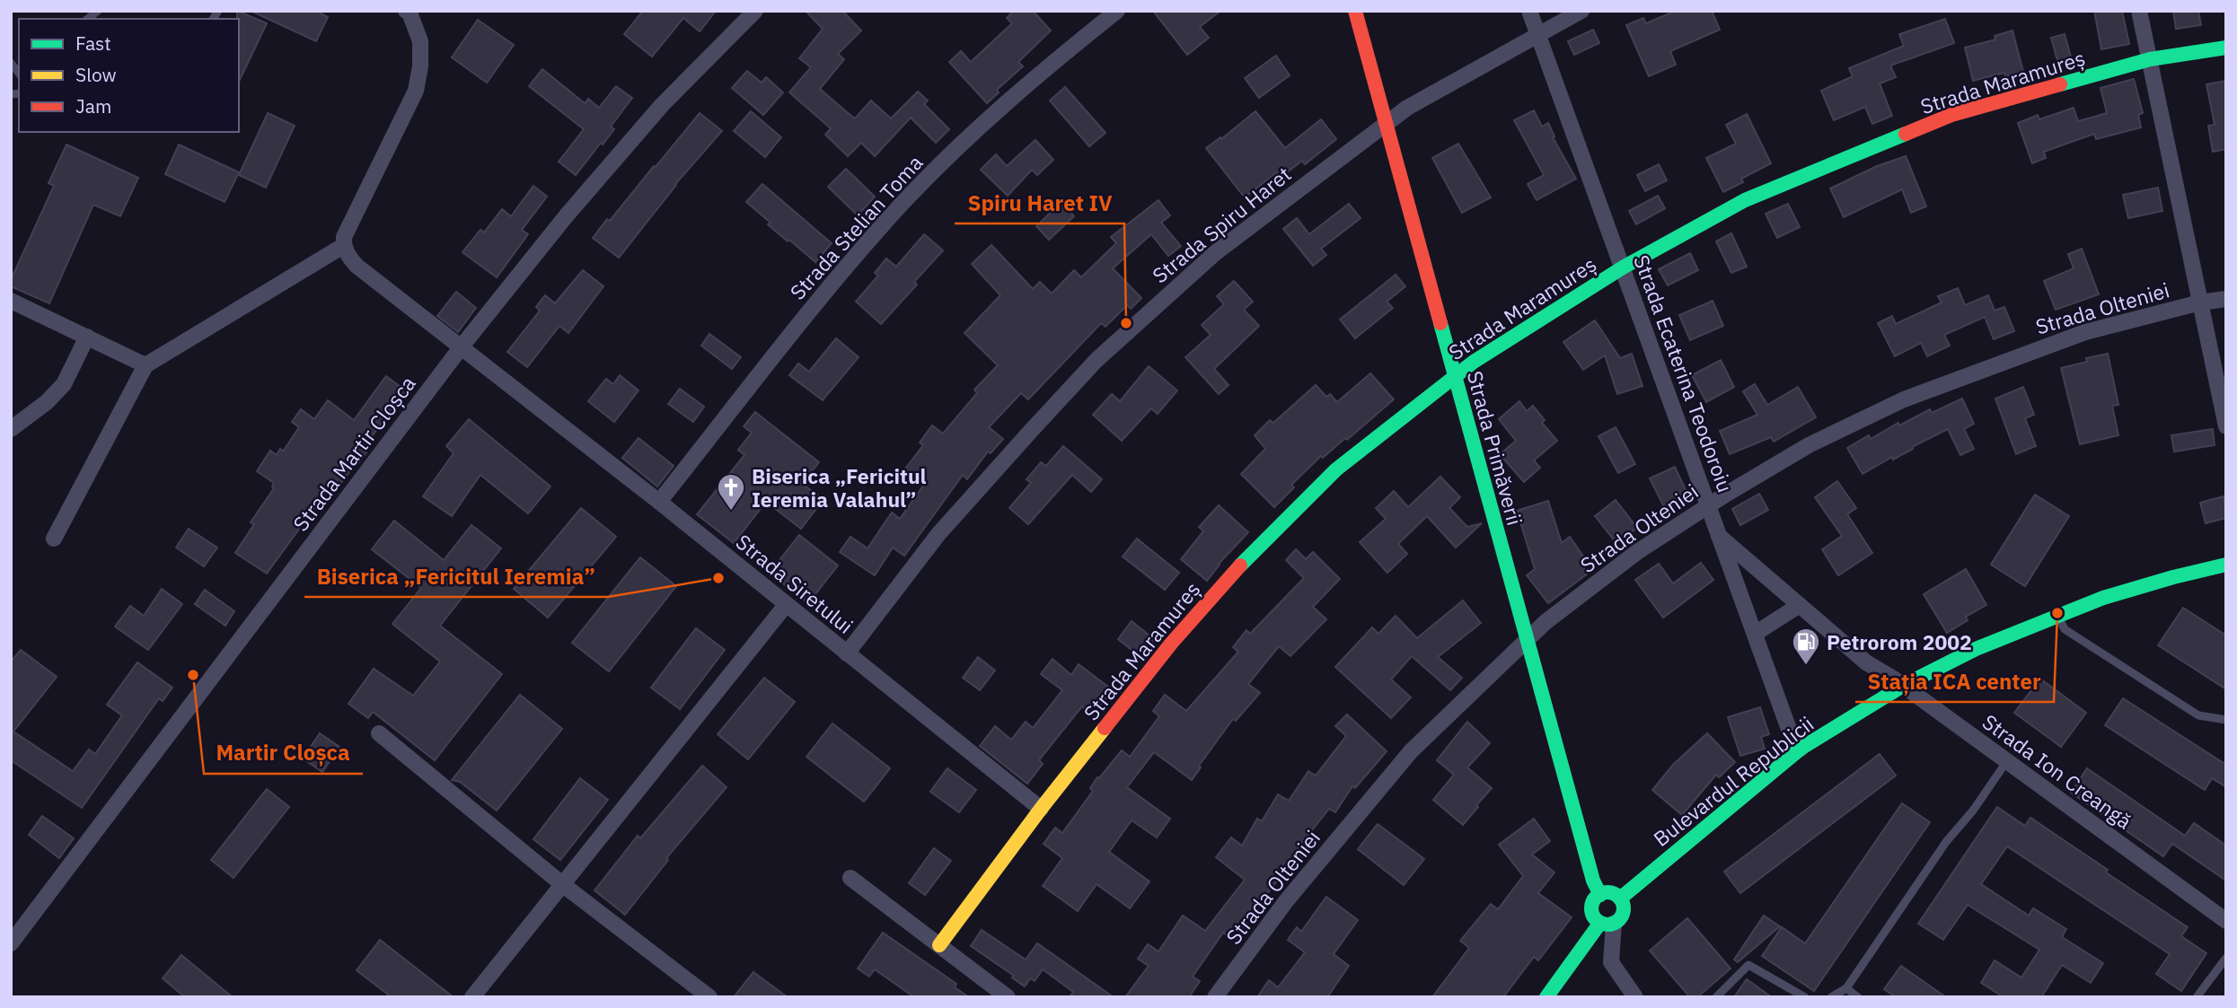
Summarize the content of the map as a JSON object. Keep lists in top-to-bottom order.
{
  "streets": {
    "main road": ["Strada Maramureș", "Strada Primăverii", "Bulevardul Republicii"],
    "street": [
      "Strada Spiru Haret",
      "Strada Stelian Toma",
      "Strada Olteniei",
      "Strada Ecaterina Teodoroiu",
      "Strada Martir Cloșca",
      "Strada Siretului",
      "Strada Ion Creangă"
    ]
  },
  "crossings": [
    ["Strada Maramureș", "Strada Ecaterina Teodoroiu"],
    ["Strada Maramureș", "Strada Primăverii"],
    ["Strada Maramureș", "Strada Siretului"],
    ["Strada Spiru Haret", "Strada Ecaterina Teodoroiu"],
    ["Strada Spiru Haret", "Strada Primăverii"],
    ["Strada Spiru Haret", "Strada Siretului"],
    ["Strada Stelian Toma", "Strada Siretului"],
    ["Strada Olteniei", "Strada Ecaterina Teodoroiu"],
    ["Strada Olteniei", "Strada Primăverii"],
    ["Strada Ecaterina Teodoroiu", "Strada Ion Creangă"],
    ["Strada Ecaterina Teodoroiu", "Bulevardul Republicii"],
    ["Strada Primăverii", "Bulevardul Republicii"],
    ["Strada Martir Cloșca", "Strada Siretului"],
    ["Strada Ion Creangă", "Bulevardul Republicii"]
  ],
  "places": {
    "other": [
      "Spiru Haret IV",
      "Biserica „Fericitul Ieremia”",
      "Stația ICA center",
      "Martir Cloșca"
    ],
    "church": ["Biserica „Fericitul Ieremia Valahul”"],
    "fuel station": ["Petrorom 2002"]
  },
  "legend": ["Fast", "Slow", "Jam"]
}
